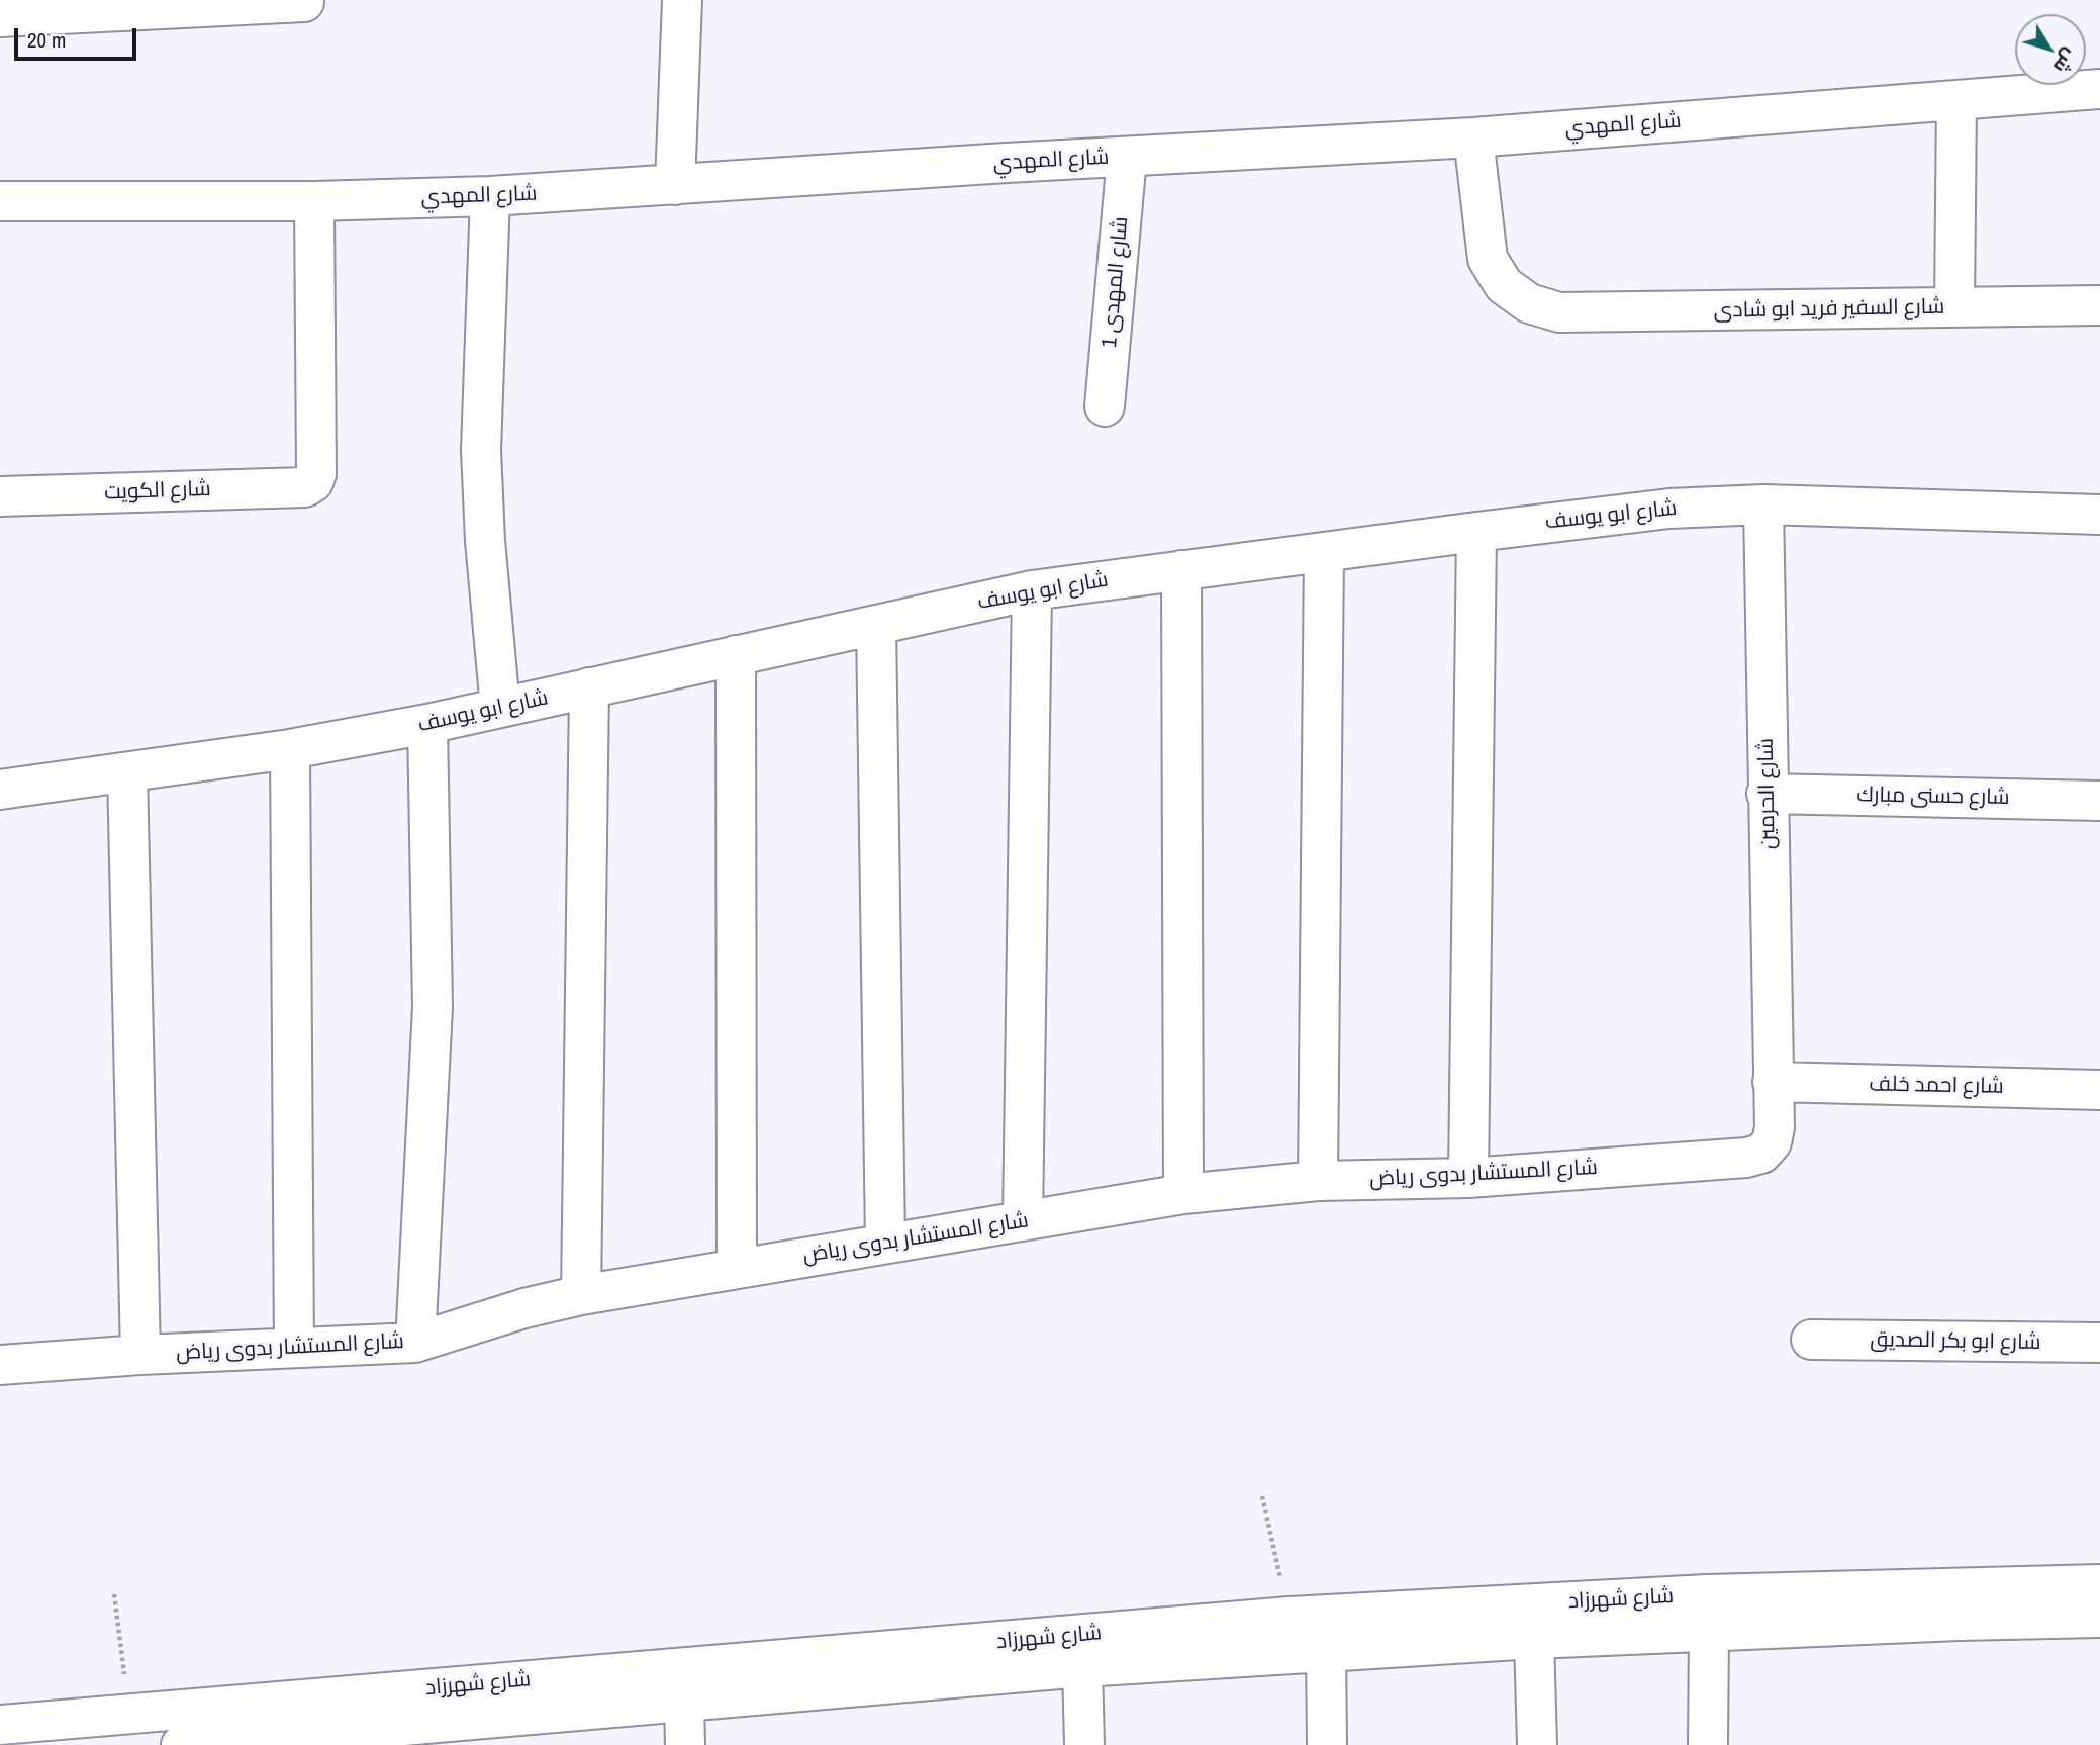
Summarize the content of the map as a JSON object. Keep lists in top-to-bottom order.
{
  "streets": {
    "street": [
      "شارع المهدي",
      "شارع المهدى 1",
      "شارع السفير فريد ابو شادى",
      "شارع الكويت",
      "شارع ابو يوسف",
      "شارع الحرمين",
      "شارع حسنى مبارك",
      "شارع احمد خلف",
      "شارع المستشار بدوى رياض",
      "شارع ابو بكر الصديق",
      "شارع شهرزاد"
    ]
  },
  "crossings": [
    ["شارع المهدي", "شارع المهدى 1"],
    ["شارع المهدي", "شارع السفير فريد ابو شادى"],
    ["شارع المهدي", "شارع الكويت"],
    ["شارع ابو يوسف", "شارع الحرمين"],
    ["شارع الحرمين", "شارع حسنى مبارك"],
    ["شارع الحرمين", "شارع احمد خلف"],
    ["شارع الحرمين", "شارع المستشار بدوى رياض"],
    ["شارع احمد خلف", "شارع المستشار بدوى رياض"]
  ],
  "scale_bar": "20 m",
  "north": "bottom right"
}
